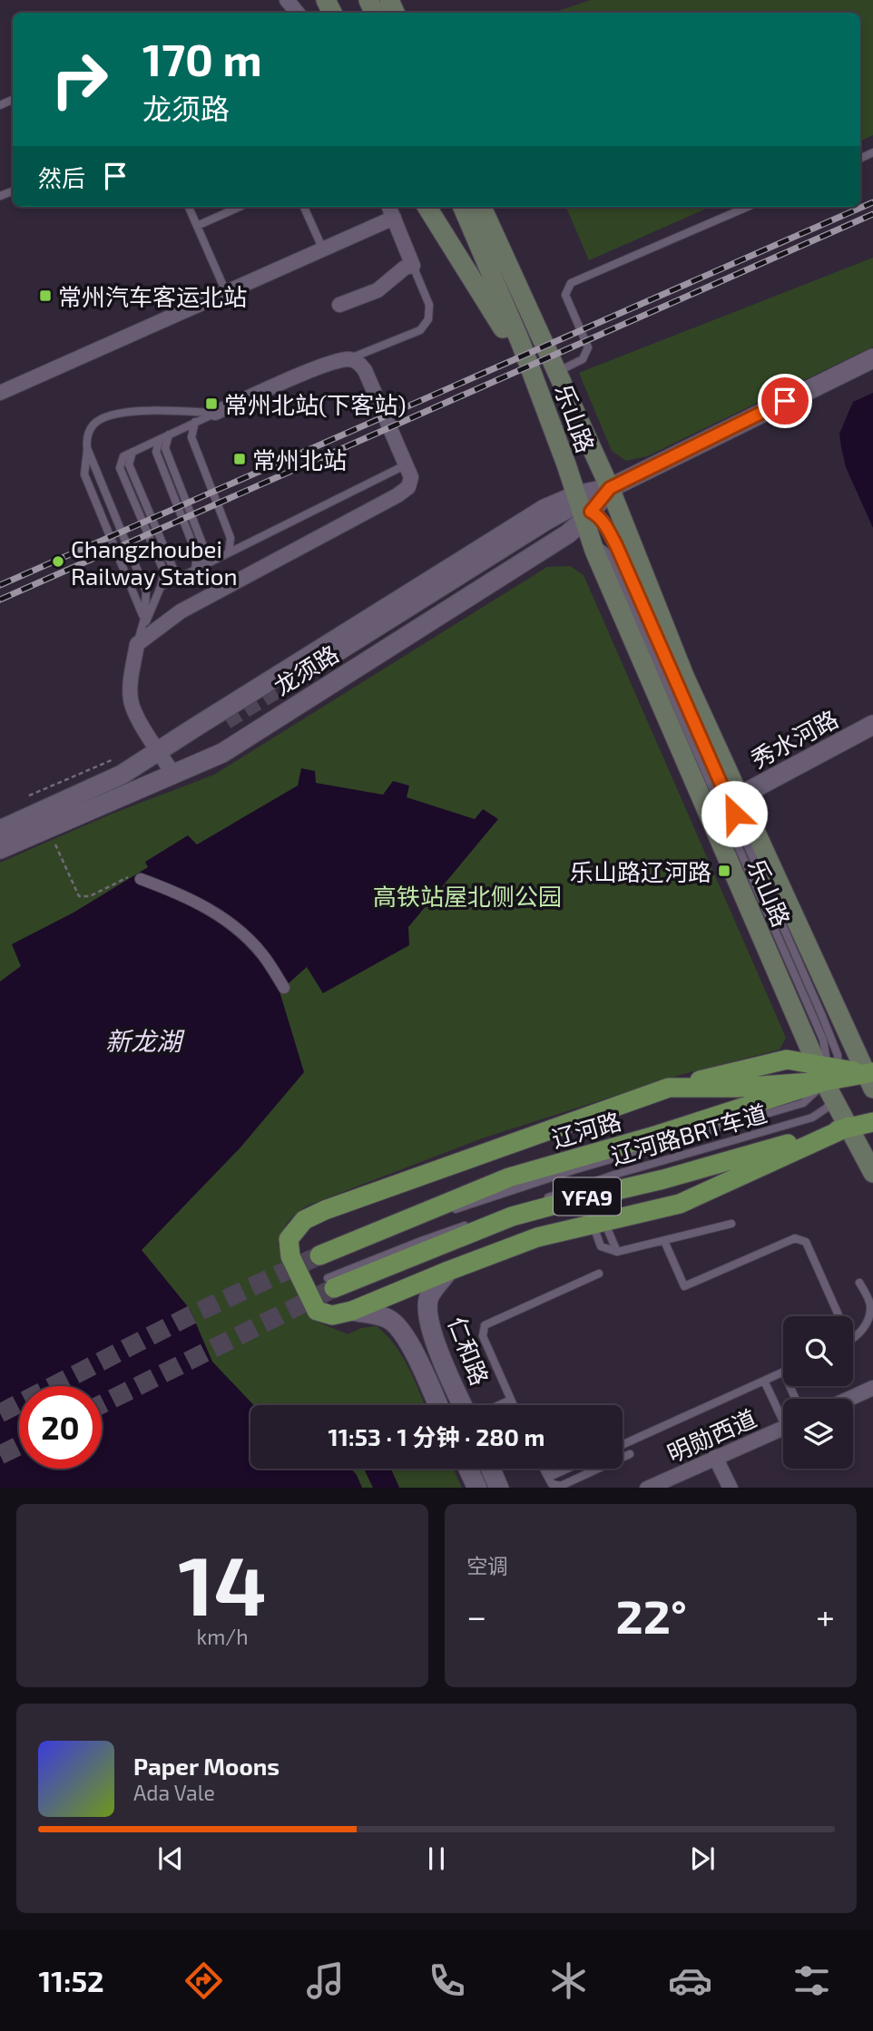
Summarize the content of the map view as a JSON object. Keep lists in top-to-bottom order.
{
  "streets": {
    "main road": ["乐山路", "辽河路", "YFA9"],
    "street": [
      "龙须路",
      "秀水河路",
      "仁和路",
      "明勋西道"
    ],
    "lane": ["辽河路BRT车道"]
  },
  "crossings": [
    ["乐山路", "龙须路"],
    ["乐山路", "秀水河路"],
    ["乐山路", "辽河路"],
    ["乐山路", "辽河路BRT车道"],
    ["乐山路", "YFA9"],
    ["辽河路", "辽河路BRT车道"],
    ["辽河路BRT车道", "YFA9"]
  ],
  "water": ["新龙湖"],
  "parks": ["高铁站屋北侧公园"],
  "places": {
    "transit": [
      "常州汽车客运北站",
      "常州北站(下客站)",
      "常州北站",
      "乐山路辽河路"
    ],
    "other": ["Changzhoubei Railway Station"]
  },
  "page": {
    "turn": ["170 m", "龙须路"],
    "then": "然后",
    "limit": "20",
    "trip": "11:53 · 1 分钟 · 280 m",
    "tile": [
      ["14", "km/h"],
      "空调"
    ],
    "heat": ["−", "22°", "+"],
    "song": ["Paper Moons", "Ada Vale"],
    "tabs": "11:52"
  }
}
